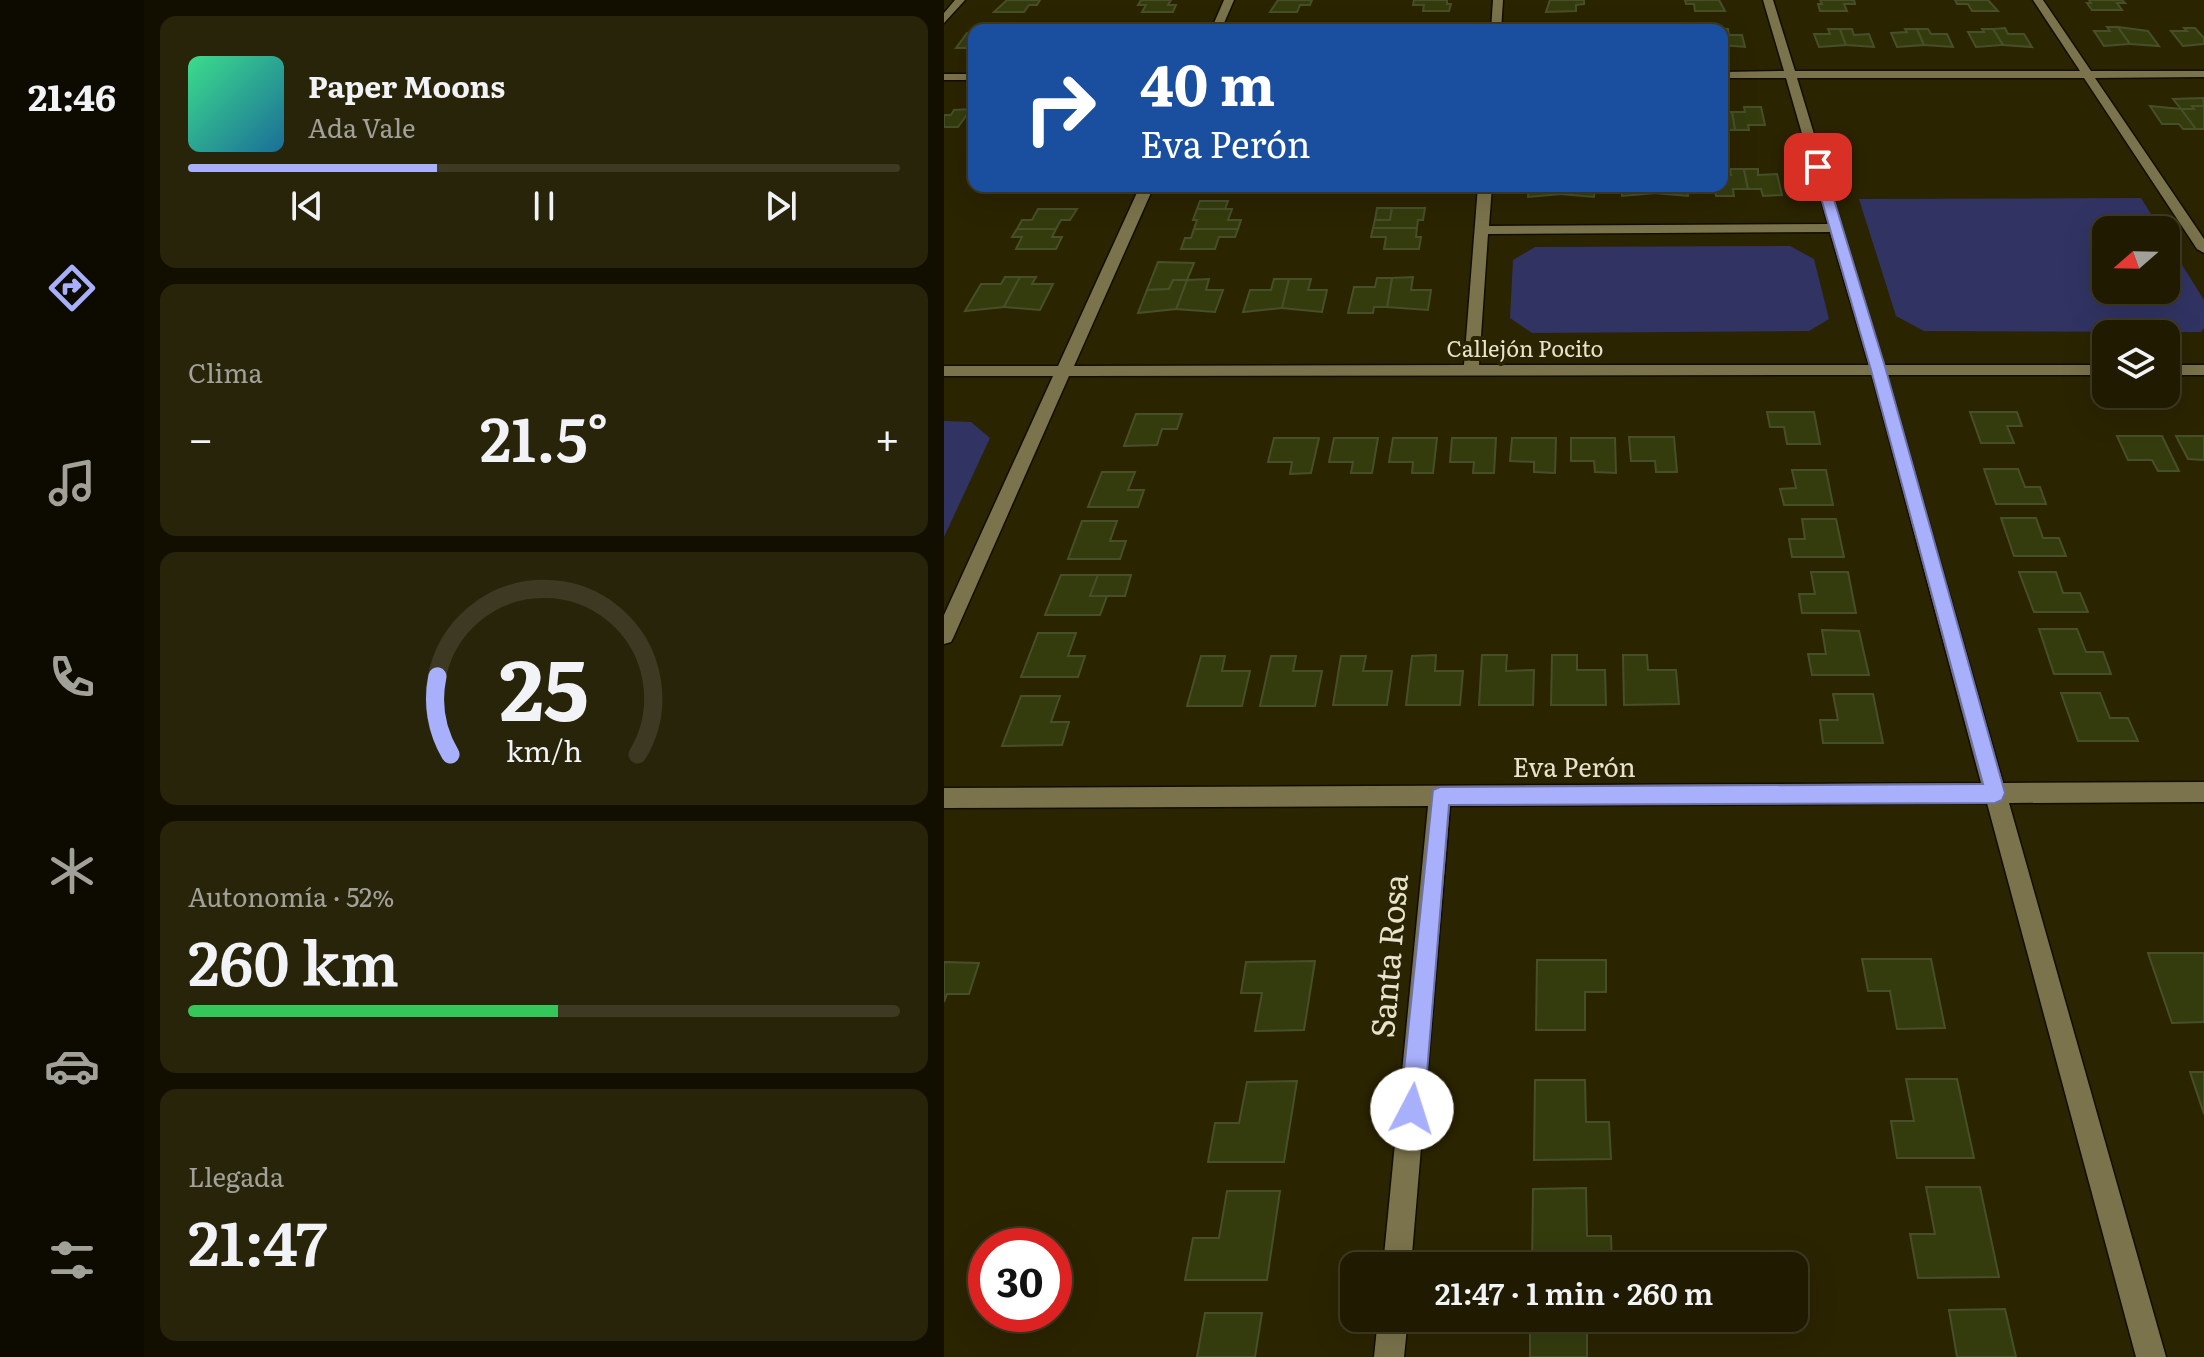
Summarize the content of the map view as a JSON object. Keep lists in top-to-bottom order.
{
  "streets": {
    "street": ["Callejón Pocito", "Eva Perón", "Santa Rosa"]
  },
  "crossings": [
    ["Eva Perón", "Santa Rosa"]
  ],
  "north": "left",
  "page": {
    "tabs": "21:46",
    "turn": ["40 m", "Eva Perón"],
    "song": ["Paper Moons", "Ada Vale"],
    "tile": [
      "Clima",
      ["Autonomía · 52%", "260 km"],
      ["Llegada", "21:47"]
    ],
    "heat": ["−", "21.5°", "+"],
    "limit": "30",
    "trip": "21:47 · 1 min · 260 m",
    "gauge": ["25", "km/h"]
  }
}
